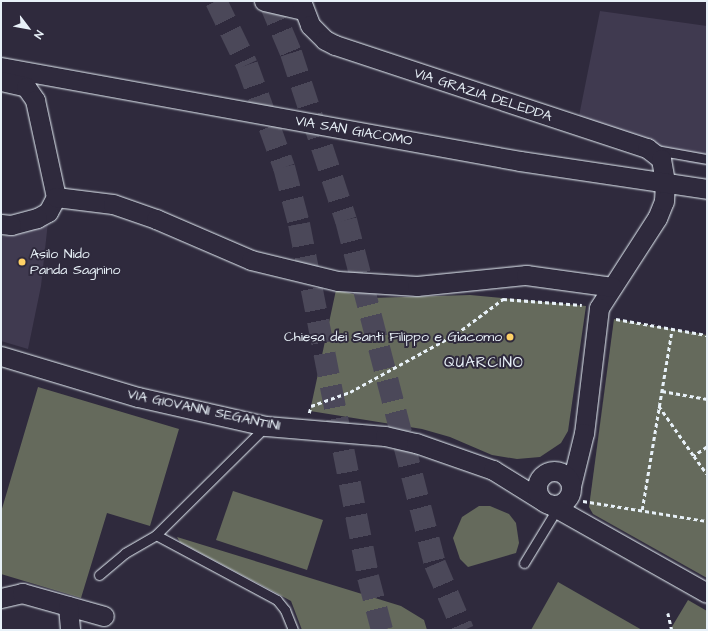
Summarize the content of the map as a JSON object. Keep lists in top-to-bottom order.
{
  "streets": {
    "street": ["VIA GRAZIA DELEDDA", "VIA SAN GIACOMO", "VIA GIOVANNI SEGANTINI"]
  },
  "crossings": [
    ["VIA GRAZIA DELEDDA", "VIA SAN GIACOMO"]
  ],
  "districts": ["QUARCINO"],
  "places": ["Asilo Nido Panda Sagnino", "Chiesa dei Santi Filippo e Giacomo"],
  "north": "bottom right"
}
